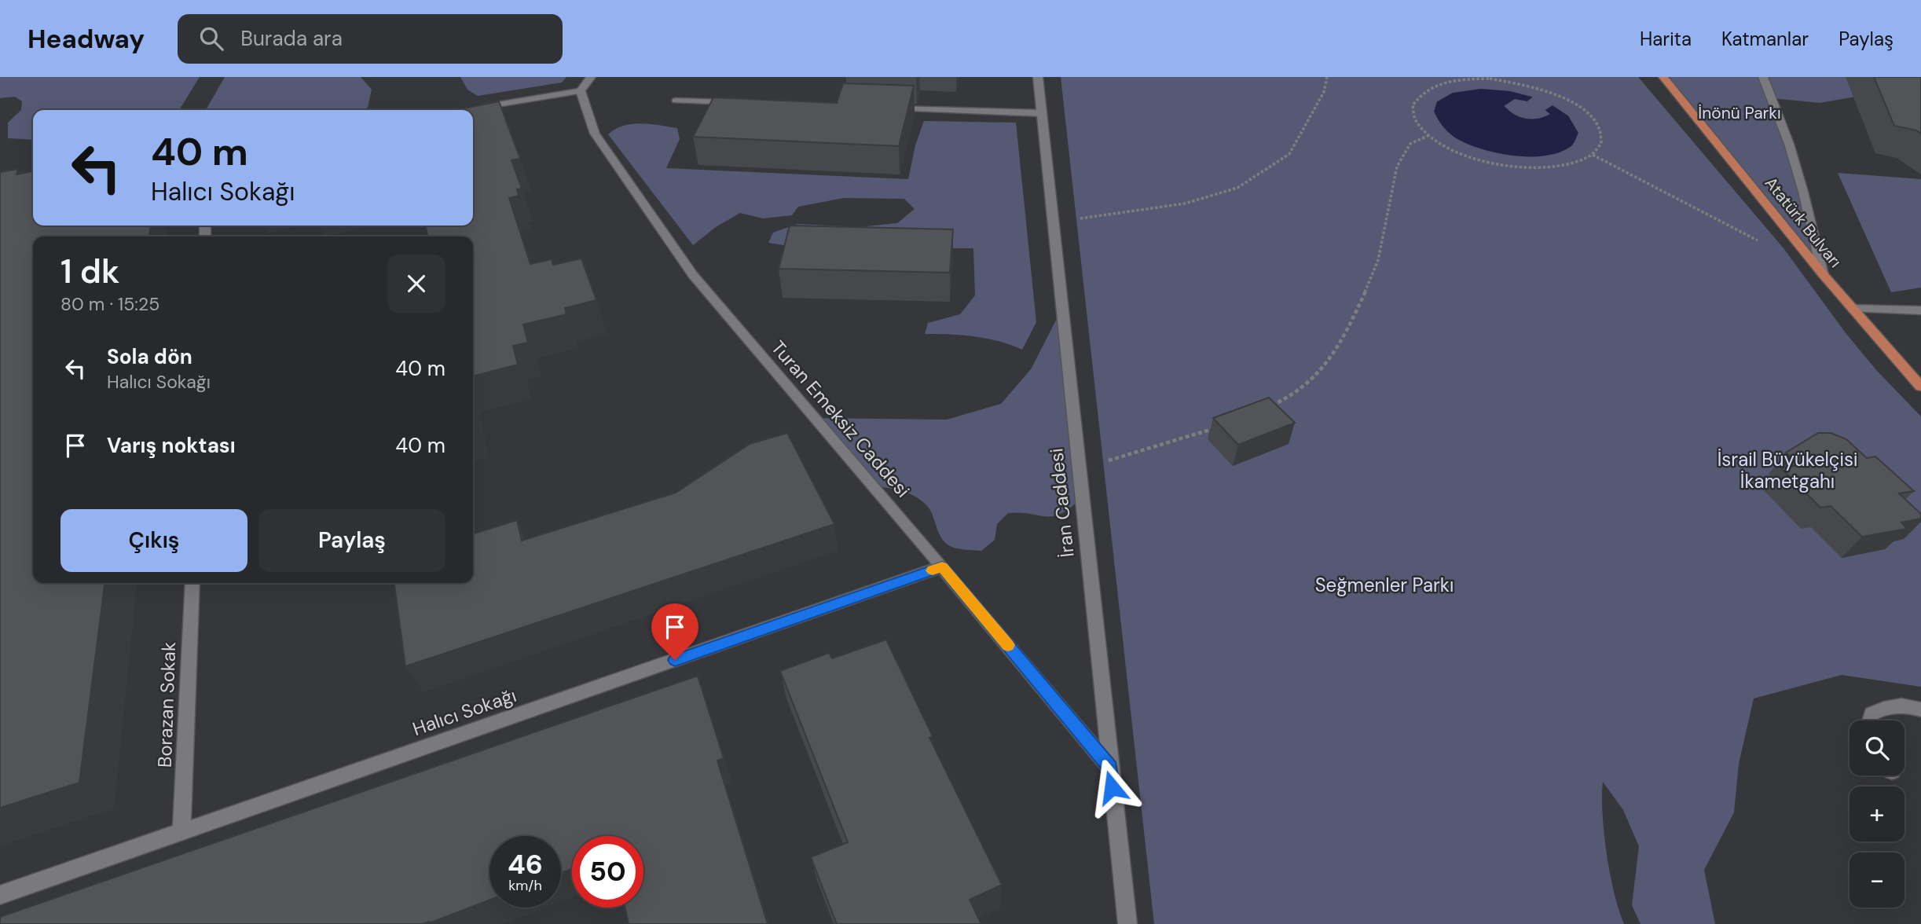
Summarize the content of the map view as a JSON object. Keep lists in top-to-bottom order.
{
  "streets": {
    "main road": ["Atatürk Bulvarı"],
    "street": [
      "Turan Emeksiz Caddesi",
      "İran Caddesi",
      "Borazan Sokak",
      "Halıcı Sokağı"
    ]
  },
  "crossings": [
    ["Turan Emeksiz Caddesi", "İran Caddesi"],
    ["Turan Emeksiz Caddesi", "Halıcı Sokağı"],
    ["Borazan Sokak", "Halıcı Sokağı"]
  ],
  "parks": ["İnönü Parkı", "İsrail Büyükelçisi İkametgahı", "Seğmenler Parkı"],
  "page": {
    "header": "Headway",
    "search": "Burada ara",
    "nav": ["Harita", "Katmanlar", "Paylaş"],
    "turn": ["40 m", "Halıcı Sokağı"],
    "heading": ["1 dk", "80 m · 15:25"],
    "list": [
      {
        "name": "Sola dön",
        "note": "Halıcı Sokağı",
        "value": "40 m"
      },
      {
        "name": "Varış noktası",
        "value": "40 m"
      }
    ],
    "buttons": ["Çıkış", "Paylaş"],
    "map_buttons": ["+", "−"],
    "speed": "46 km/h",
    "limit": "50"
  }
}
